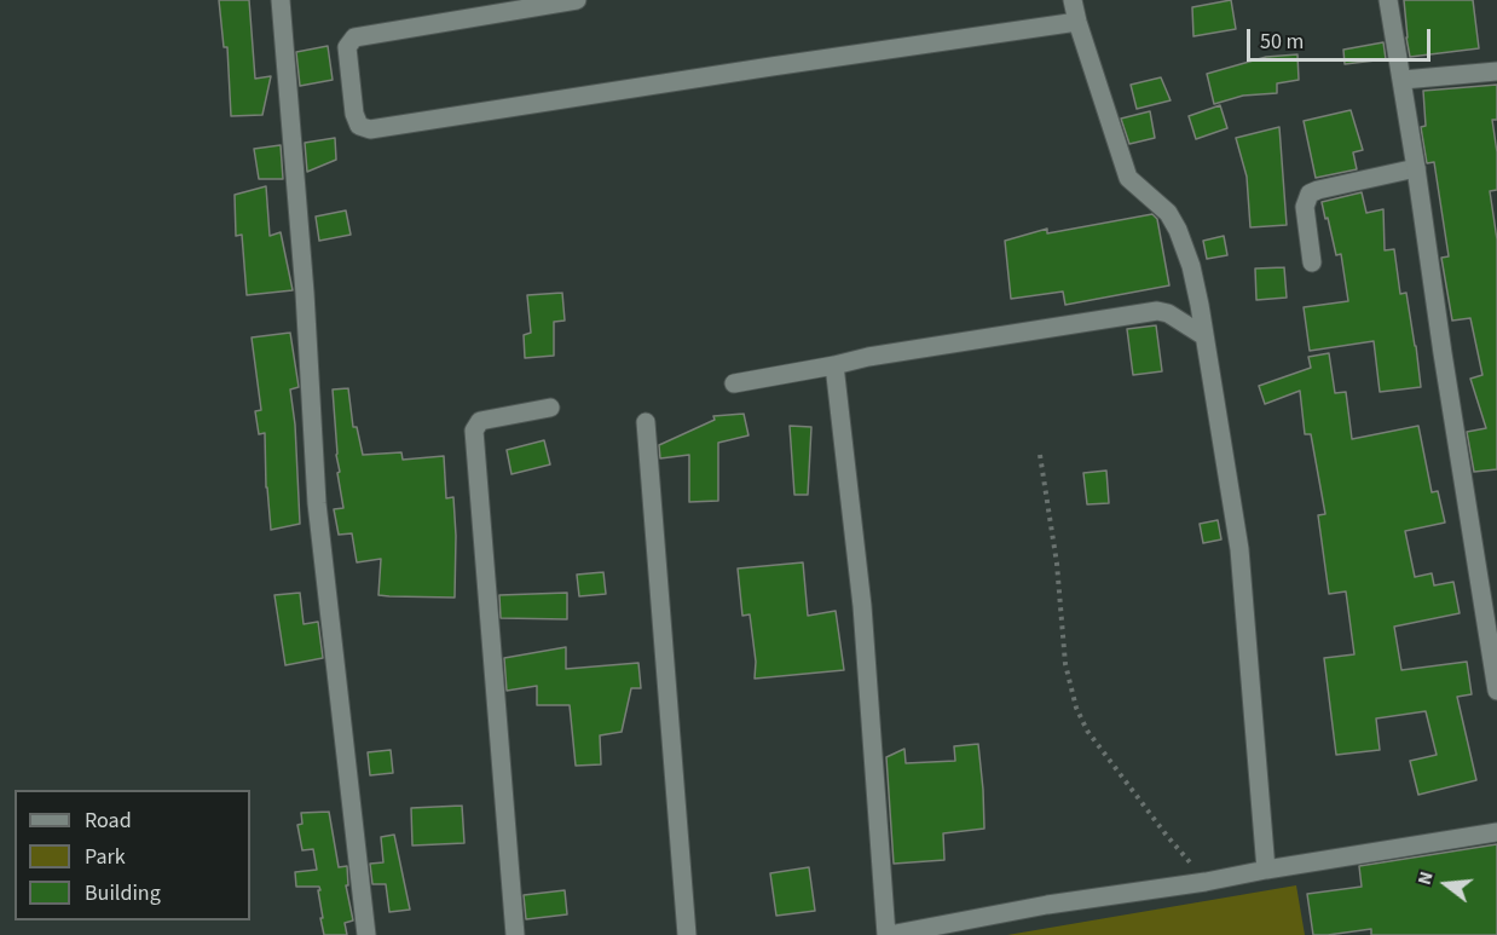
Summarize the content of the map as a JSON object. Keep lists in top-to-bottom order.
{
  "legend": ["Road", "Park", "Building"],
  "scale_bar": "50 m",
  "north": "left"
}
